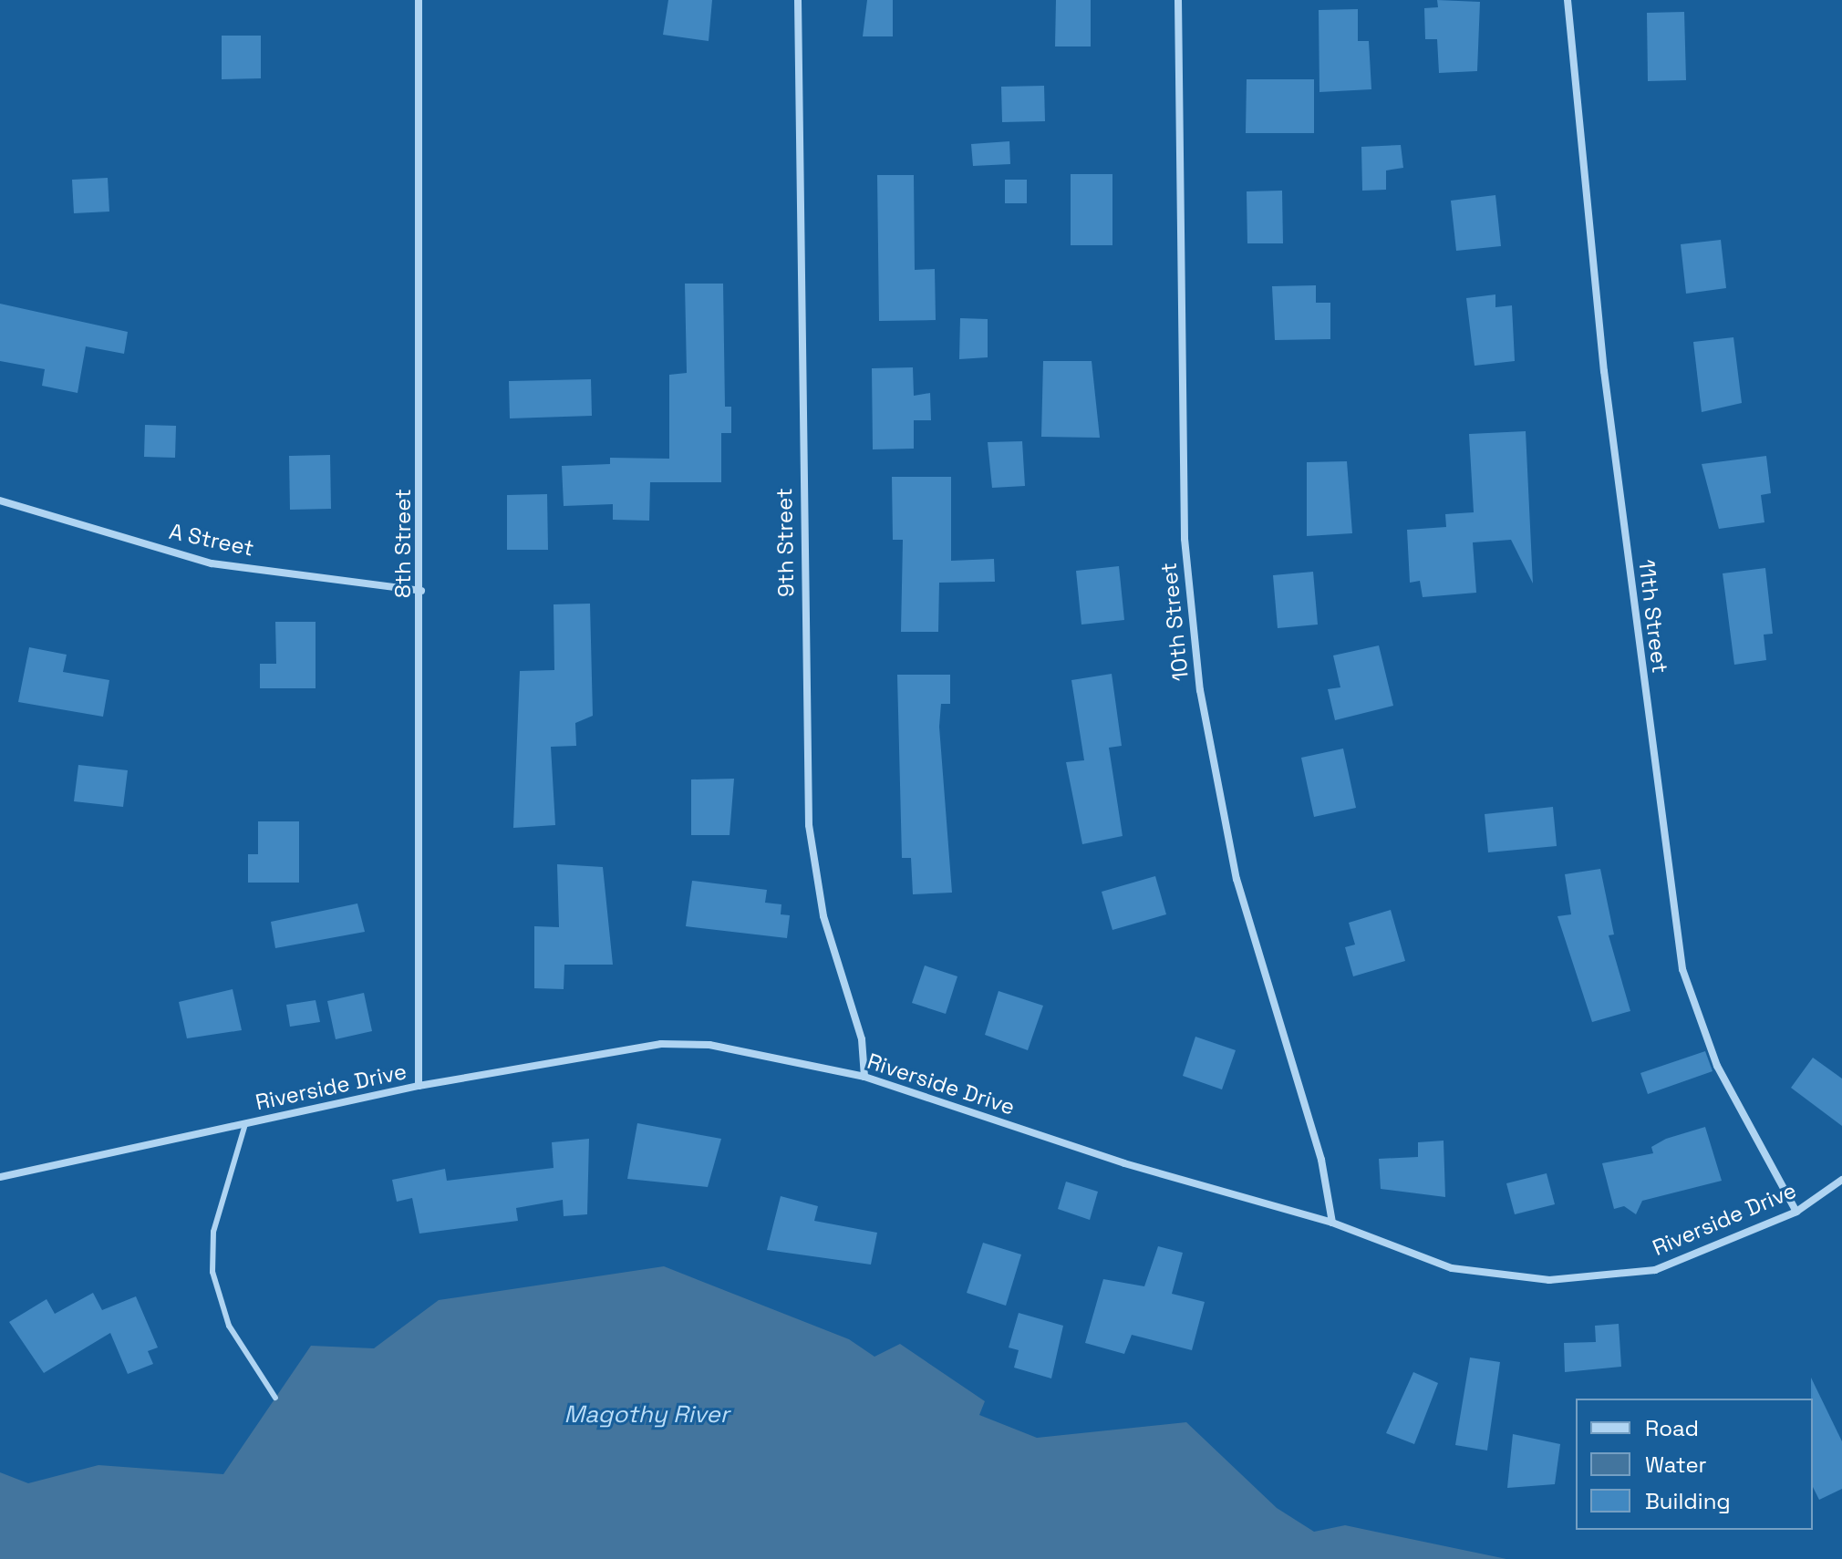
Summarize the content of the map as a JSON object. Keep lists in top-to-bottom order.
{
  "streets": {
    "street": [
      "A Street",
      "9th Street",
      "8th Street",
      "11th Street",
      "10th Street",
      "Riverside Drive"
    ]
  },
  "crossings": [
    ["A Street", "8th Street"],
    ["9th Street", "Riverside Drive"],
    ["8th Street", "Riverside Drive"],
    ["11th Street", "Riverside Drive"],
    ["10th Street", "Riverside Drive"]
  ],
  "water": ["Magothy River"],
  "legend": ["Road", "Water", "Building"]
}
